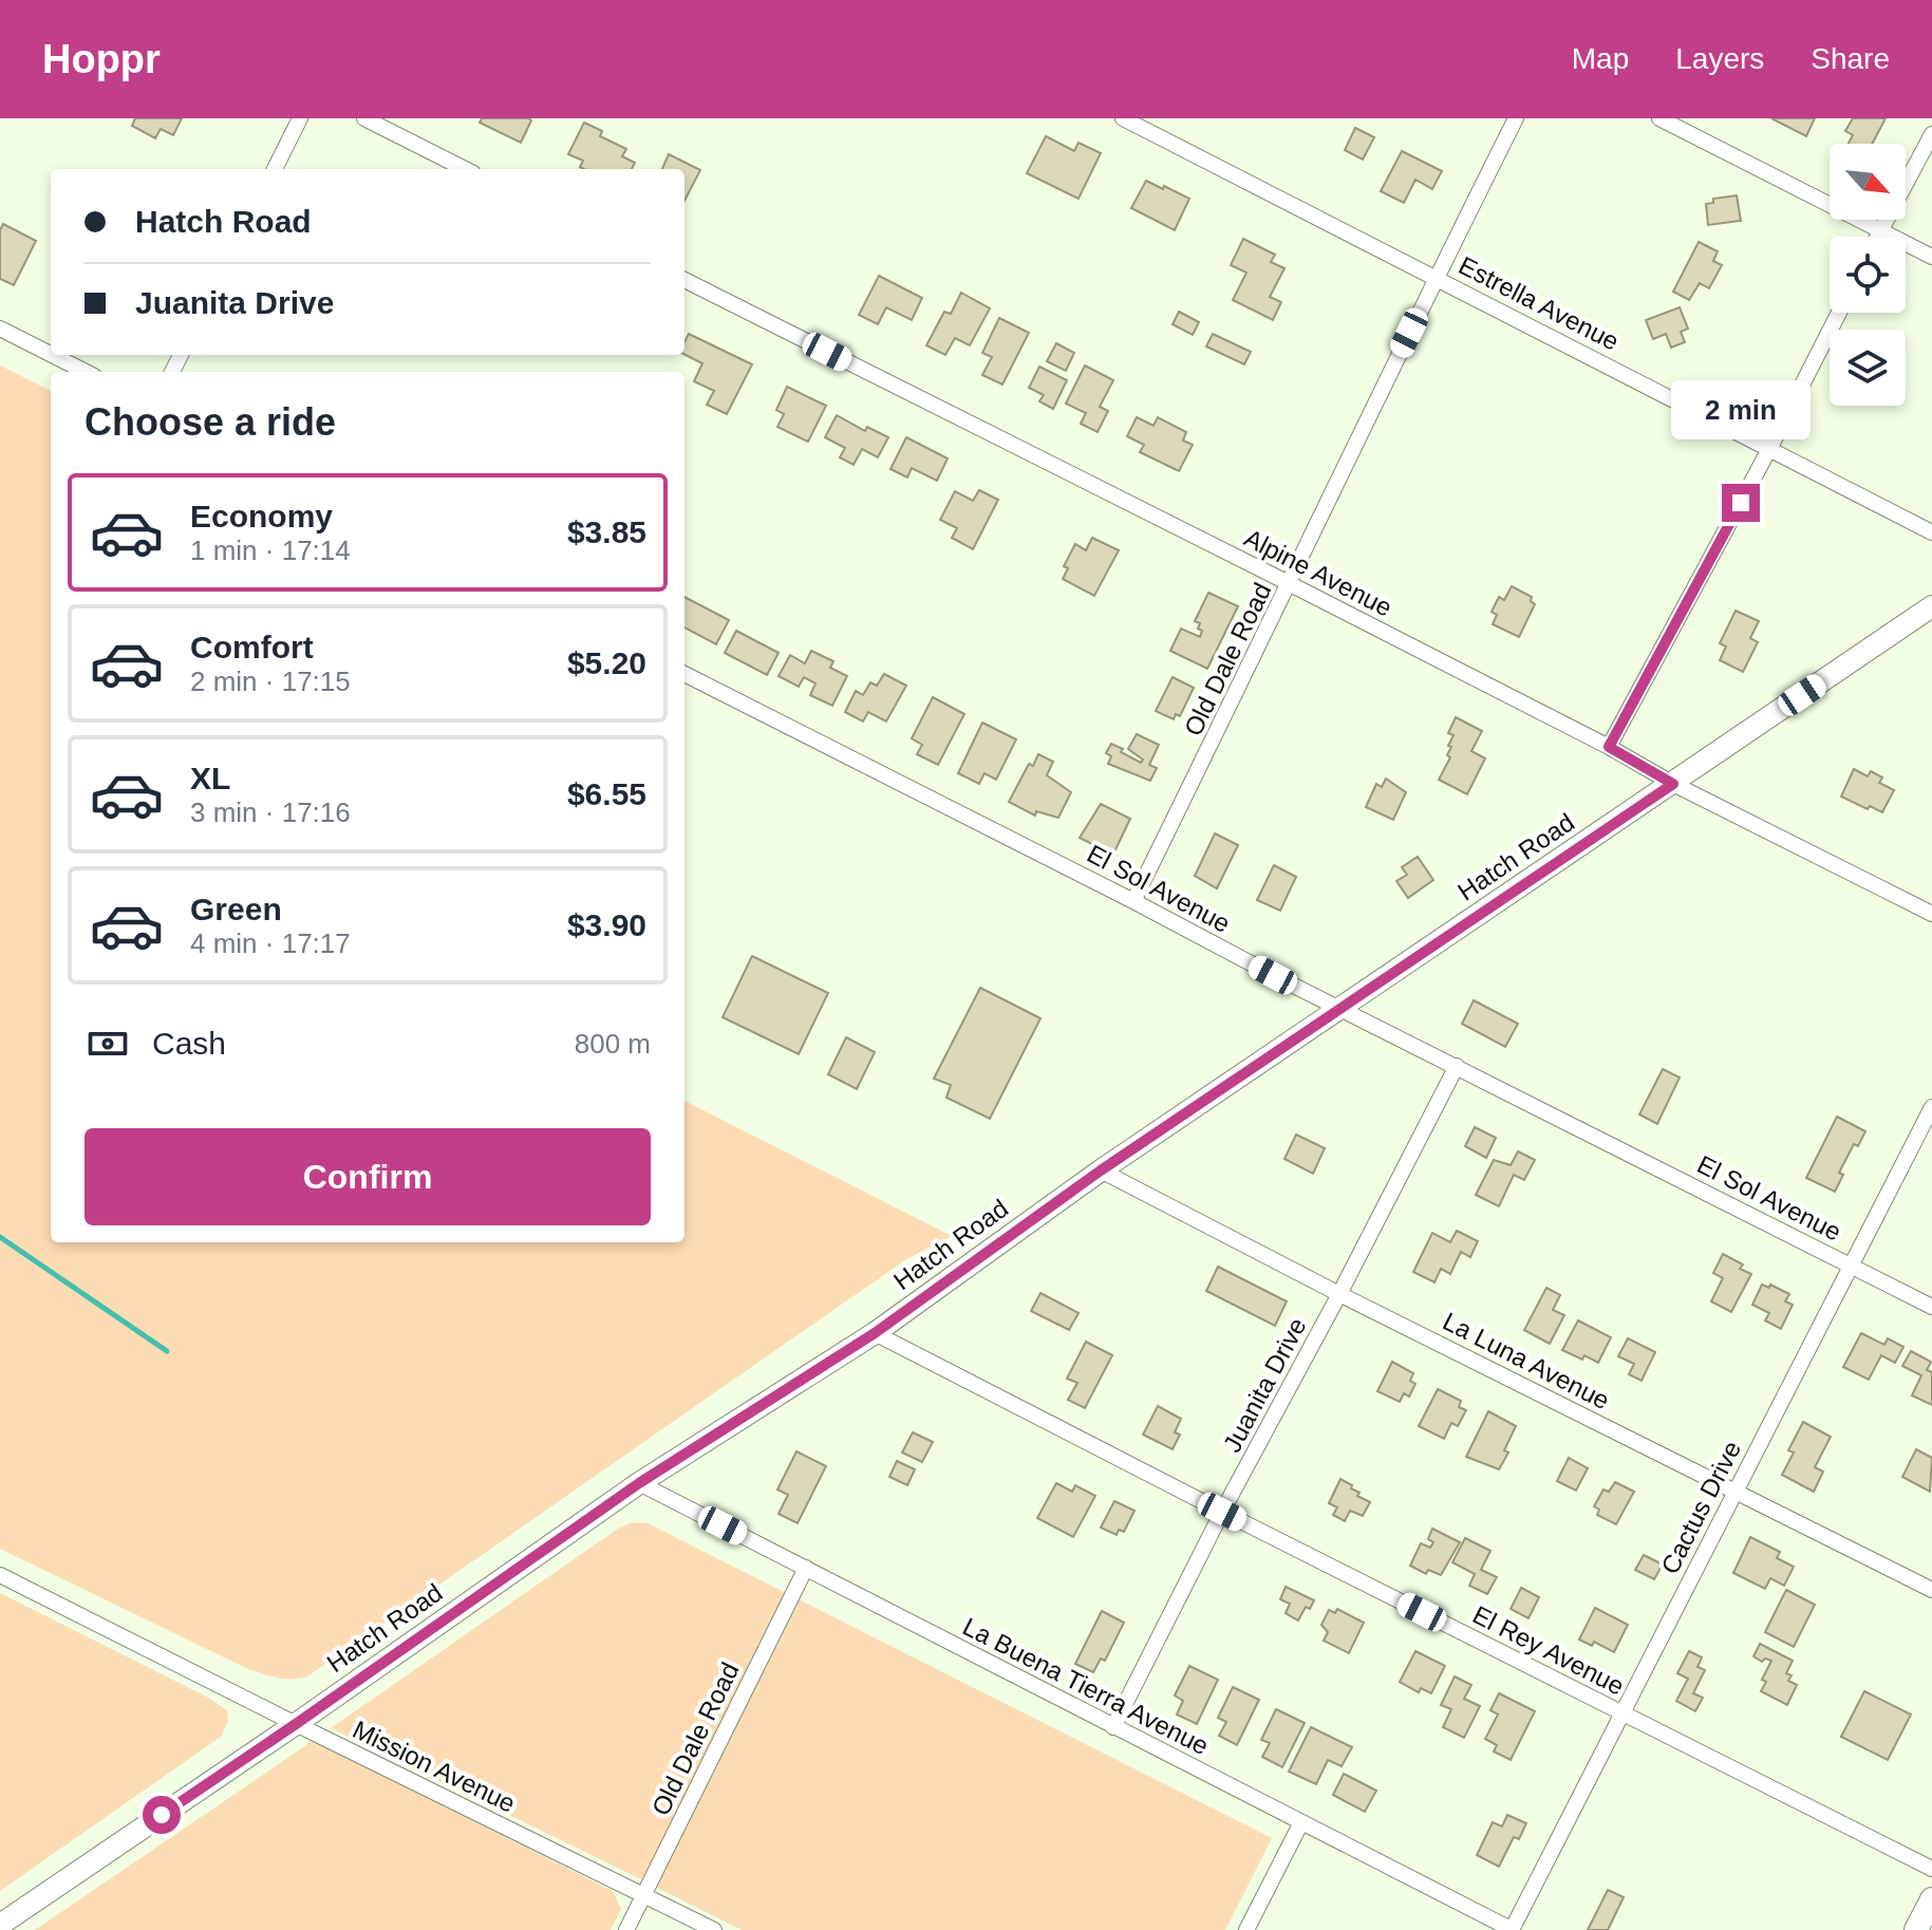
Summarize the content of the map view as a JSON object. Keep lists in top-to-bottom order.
{
  "streets": {
    "street": [
      "Estrella Avenue",
      "Alpine Avenue",
      "Old Dale Road",
      "Hatch Road",
      "El Sol Avenue",
      "La Luna Avenue",
      "Juanita Drive",
      "Cactus Drive",
      "El Rey Avenue",
      "La Buena Tierra Avenue",
      "Mission Avenue"
    ]
  },
  "crossings": [
    ["Estrella Avenue", "Old Dale Road"],
    ["Alpine Avenue", "Old Dale Road"],
    ["Alpine Avenue", "Hatch Road"],
    ["Old Dale Road", "El Sol Avenue"],
    ["Old Dale Road", "La Buena Tierra Avenue"],
    ["Old Dale Road", "Mission Avenue"],
    ["Hatch Road", "El Sol Avenue"],
    ["Hatch Road", "La Luna Avenue"],
    ["Hatch Road", "El Rey Avenue"],
    ["Hatch Road", "La Buena Tierra Avenue"],
    ["Hatch Road", "Mission Avenue"],
    ["El Sol Avenue", "Juanita Drive"],
    ["El Sol Avenue", "Cactus Drive"],
    ["La Luna Avenue", "Juanita Drive"],
    ["La Luna Avenue", "Cactus Drive"],
    ["Juanita Drive", "El Rey Avenue"],
    ["Juanita Drive", "La Buena Tierra Avenue"],
    ["Cactus Drive", "El Rey Avenue"],
    ["Cactus Drive", "La Buena Tierra Avenue"]
  ],
  "north": "bottom right",
  "page": {
    "header": "Hoppr",
    "nav": ["Map", "Layers", "Share"],
    "banner": ["Hatch Road", "Juanita Drive"],
    "heading": "Choose a ride",
    "bubble": "2 min",
    "list": [
      {
        "name": "Economy",
        "note": "1 min · 17:14",
        "value": "$3.85"
      },
      {
        "name": "Comfort",
        "note": "2 min · 17:15",
        "value": "$5.20"
      },
      {
        "name": "XL",
        "note": "3 min · 17:16",
        "value": "$6.55"
      },
      {
        "name": "Green",
        "note": "4 min · 17:17",
        "value": "$3.90"
      }
    ],
    "pay": ["Cash", "800 m"],
    "buttons": "Confirm"
  }
}
